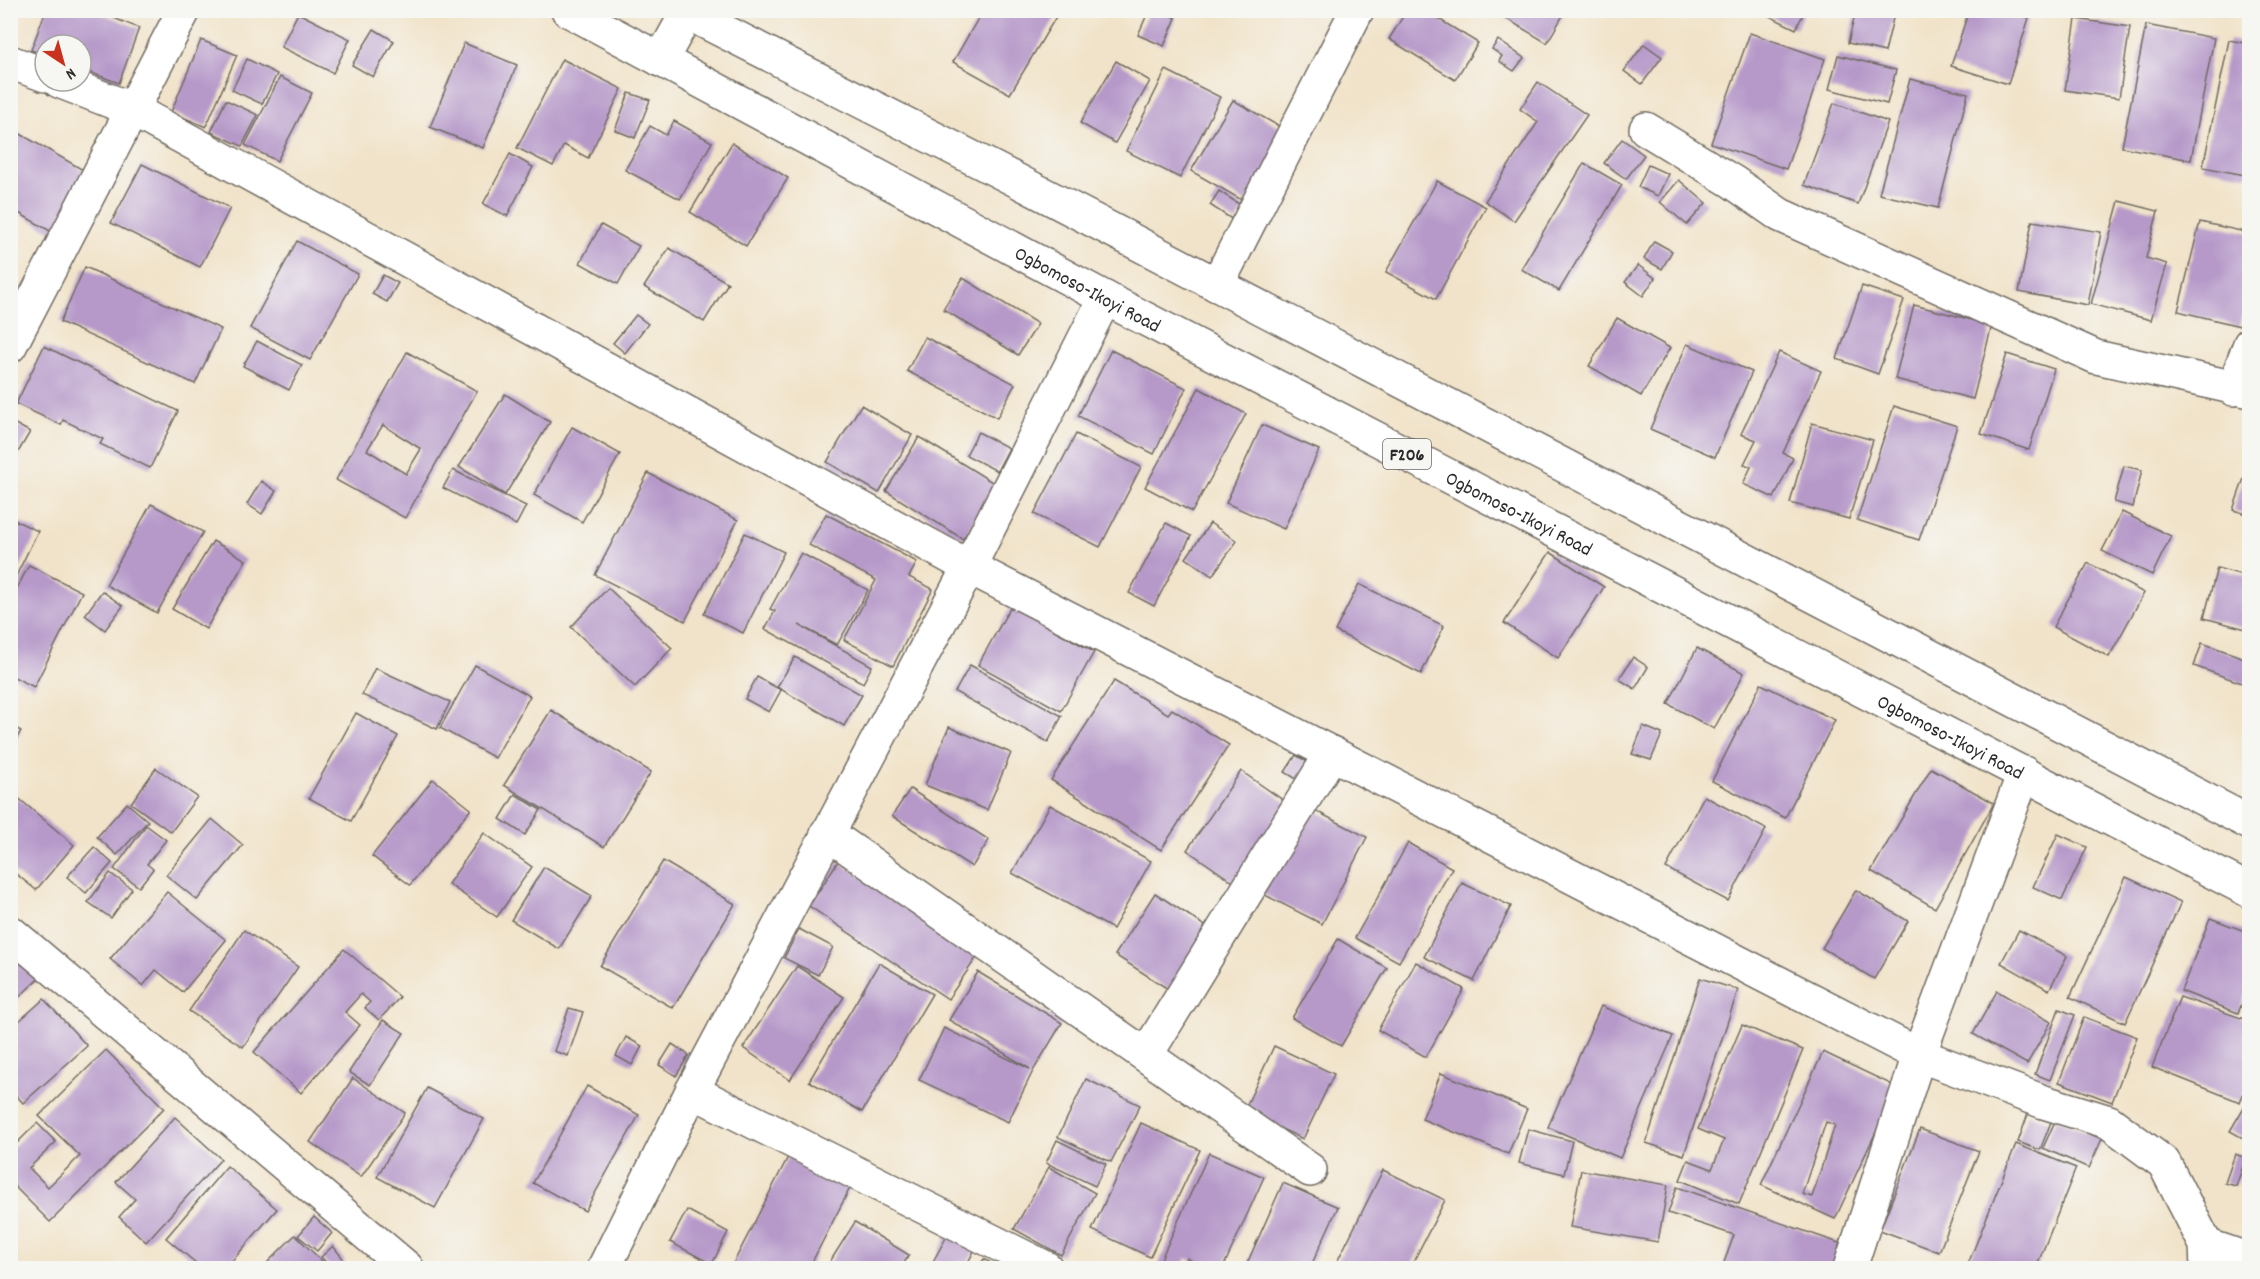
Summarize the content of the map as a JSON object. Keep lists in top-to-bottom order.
{
  "streets": {
    "street": ["Ogbomoso-Ikoyi Road", "F206"]
  },
  "north": "bottom right"
}
